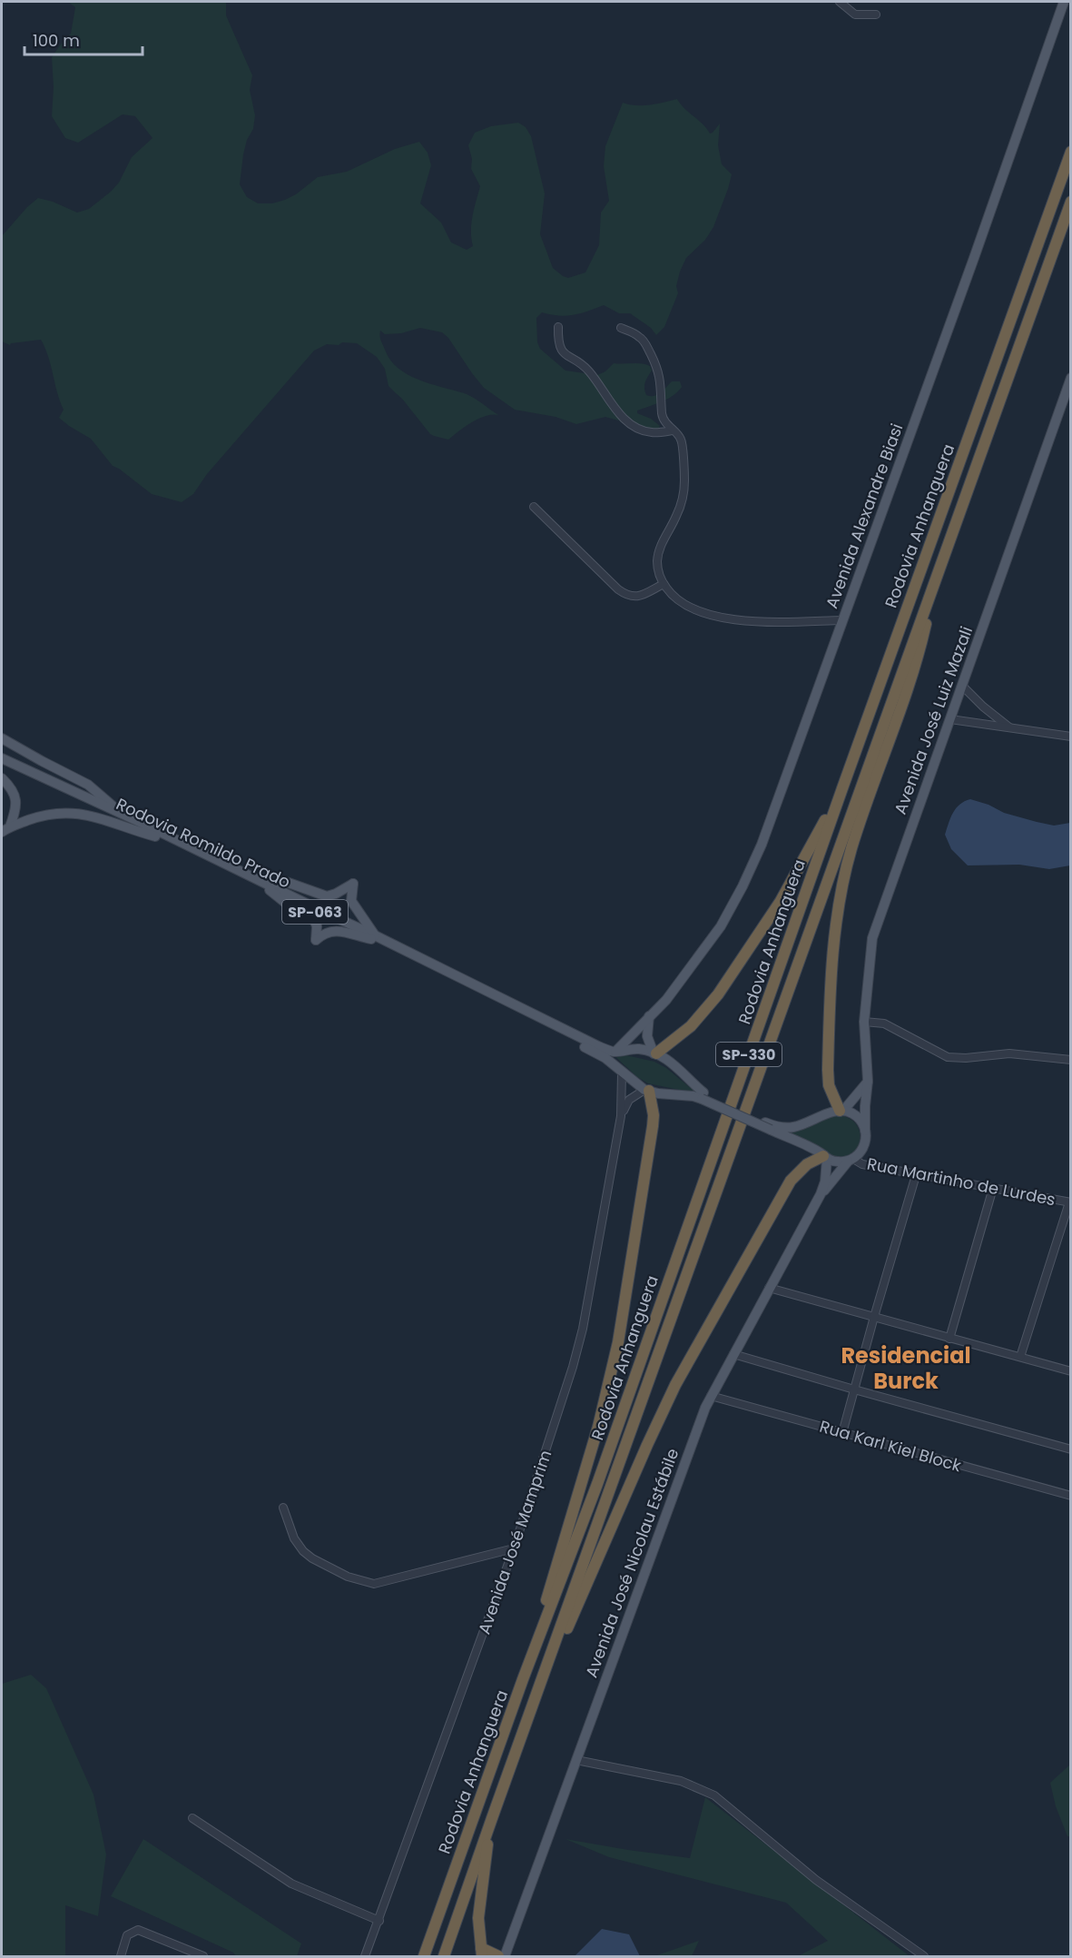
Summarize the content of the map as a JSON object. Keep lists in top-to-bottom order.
{
  "streets": {
    "highway": ["Rodovia Anhanguera", "SP-330"],
    "main road": [
      "Avenida Alexandre Biasi",
      "Avenida José Luiz Mazali",
      "Rodovia Romildo Prado",
      "SP-063",
      "Avenida José Nicolau Estábile"
    ],
    "street": ["Rua Martinho de Lurdes", "Rua Karl Kiel Block", "Avenida José Mamprim"]
  },
  "crossings": [
    ["Avenida Alexandre Biasi", "Rodovia Romildo Prado"],
    ["Avenida Alexandre Biasi", "SP-063"],
    ["Avenida José Luiz Mazali", "Rua Martinho de Lurdes"],
    ["Avenida José Luiz Mazali", "Avenida José Nicolau Estábile"],
    ["Rodovia Romildo Prado", "SP-063"],
    ["Rodovia Romildo Prado", "Avenida José Mamprim"],
    ["SP-063", "Avenida José Mamprim"],
    ["SP-063", "Avenida José Nicolau Estábile"],
    ["Rua Martinho de Lurdes", "Avenida José Nicolau Estábile"],
    ["Rua Karl Kiel Block", "Avenida José Nicolau Estábile"]
  ],
  "districts": ["Residencial Burck"],
  "scale_bar": "100 m"
}
